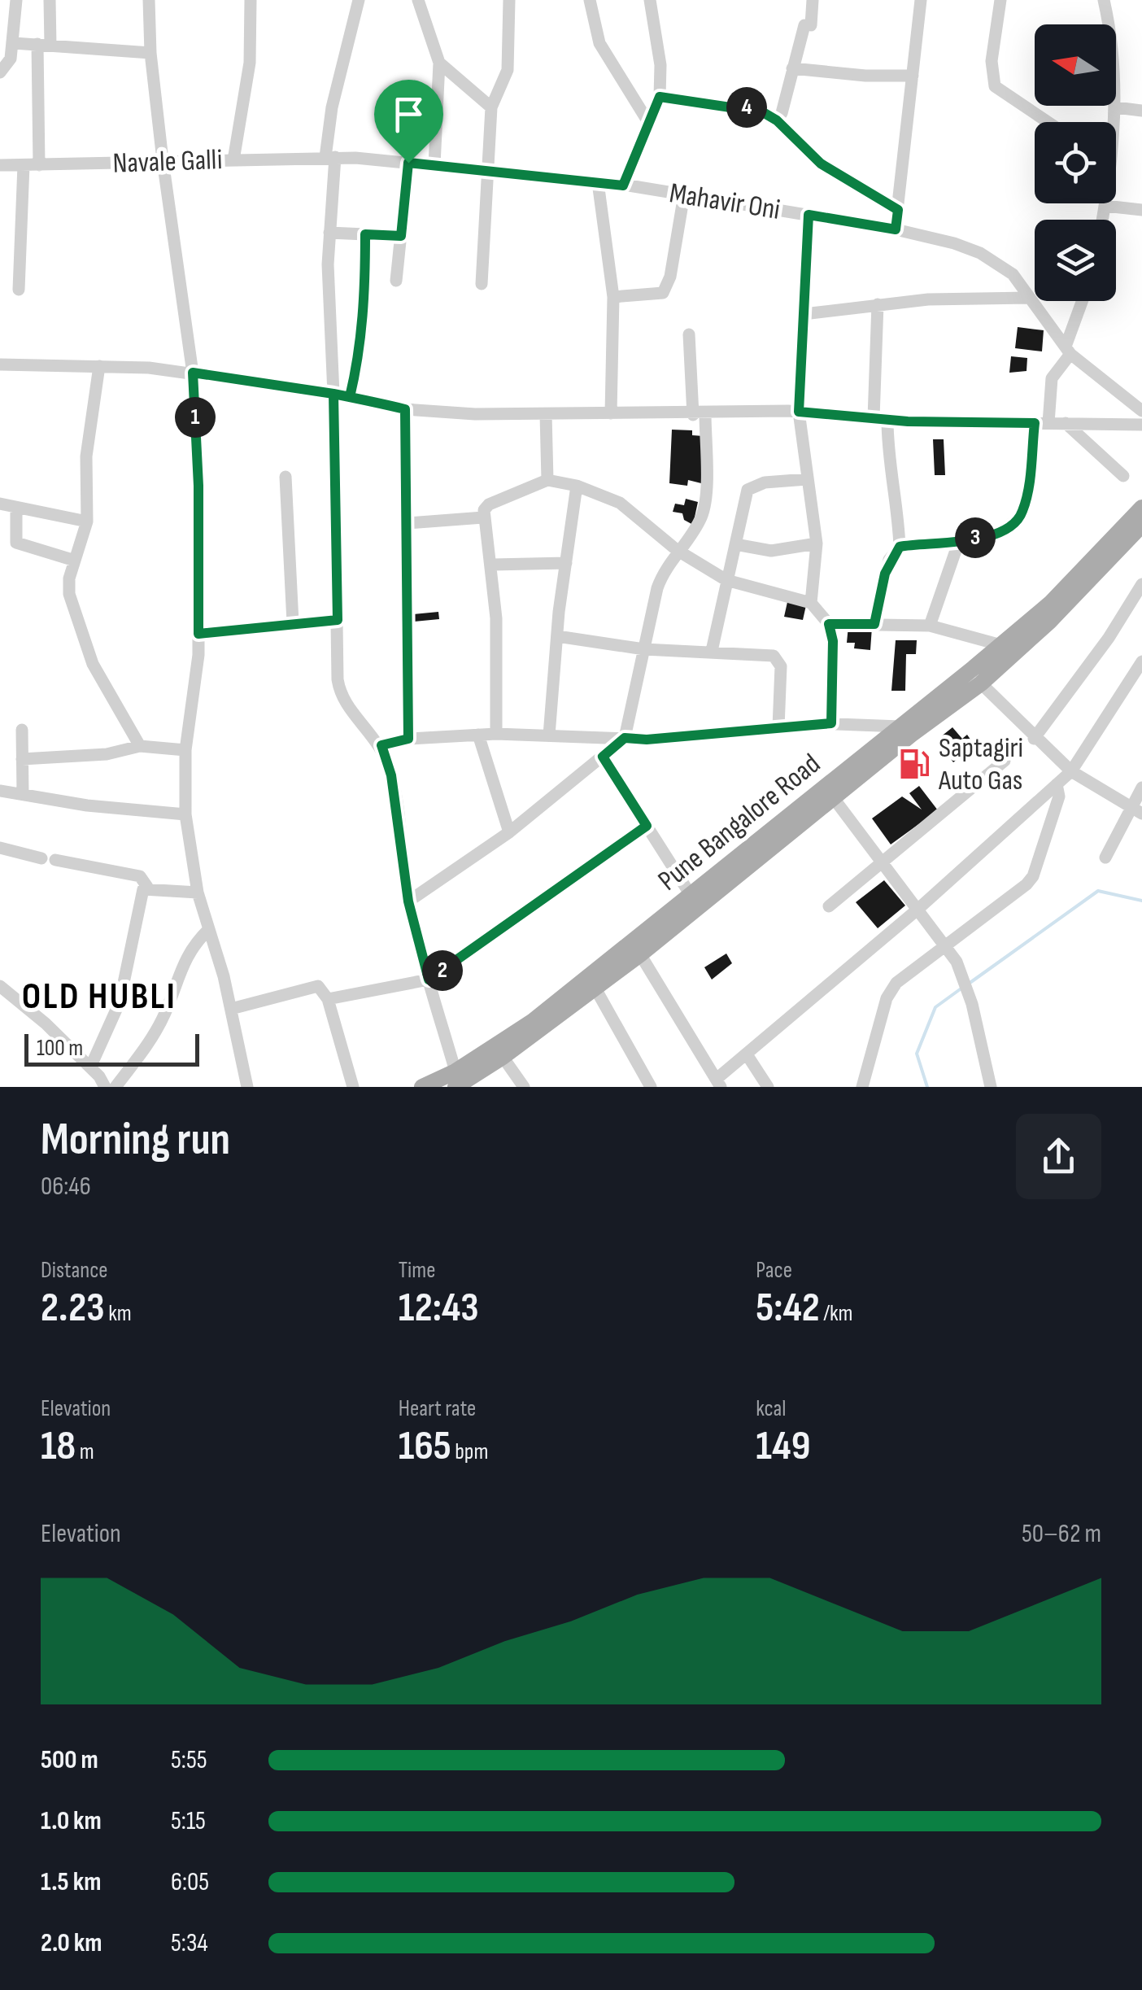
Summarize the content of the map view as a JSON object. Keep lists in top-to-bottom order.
{
  "streets": {
    "main road": ["Pune Bangalore Road"],
    "street": ["Navale Galli", "Mahavir Oni"]
  },
  "crossings": [
    ["Navale Galli", "Mahavir Oni"]
  ],
  "districts": ["OLD HUBLI"],
  "places": {
    "fuel station": ["Saptagiri Auto Gas"]
  },
  "scale_bar": "100 m",
  "north": "left",
  "page": {
    "pins": [
      "4",
      "1",
      "3",
      "2"
    ],
    "scale": "100 m",
    "heading": ["Morning run", "06:46"],
    "stats": [
      ["Distance", "2.23 km"],
      ["Time", "12:43"],
      ["Pace", "5:42 /km"],
      ["Elevation", "18 m"],
      ["Heart rate", "165 bpm"],
      ["kcal", "149"]
    ],
    "chart": ["Elevation", "50–62 m"],
    "list": [
      {
        "name": "500 m",
        "note": "5:55"
      },
      {
        "name": "1.0 km",
        "note": "5:15"
      },
      {
        "name": "1.5 km",
        "note": "6:05"
      },
      {
        "name": "2.0 km",
        "note": "5:34"
      }
    ]
  }
}
